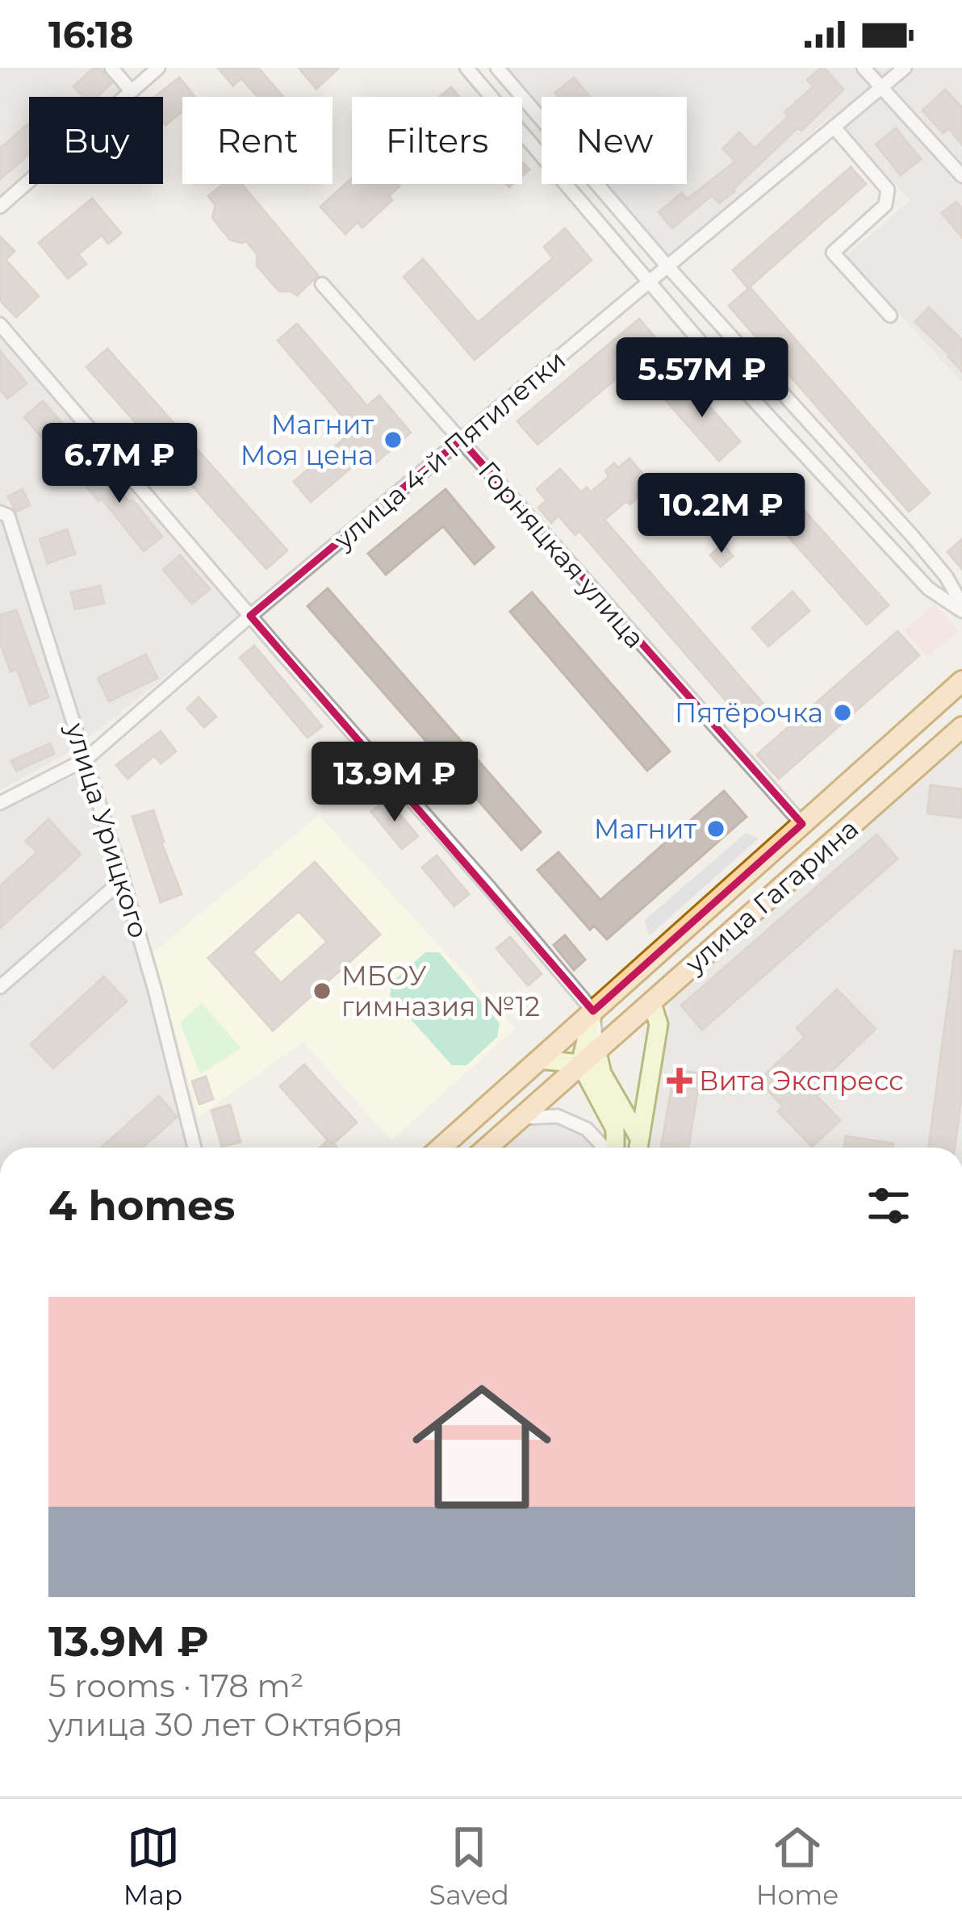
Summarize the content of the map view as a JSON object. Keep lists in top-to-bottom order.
{
  "streets": {
    "main road": ["улица Гагарина"],
    "street": ["улица 4-й Пятилетки", "Горняцкая улица", "улица Урицкого"]
  },
  "crossings": [
    ["улица 4-й Пятилетки", "Горняцкая улица"],
    ["улица 4-й Пятилетки", "улица Урицкого"],
    ["Горняцкая улица", "улица Гагарина"]
  ],
  "places": {
    "other": [
      "Магнит Моя цена",
      "Пятёрочка",
      "Магнит",
      "МБОУ гимназия №12"
    ],
    "health": ["Вита Экспресс"]
  },
  "page": {
    "status": "16:18",
    "chip": [
      "Buy",
      "Rent",
      "Filters",
      "New"
    ],
    "price": [
      "5.57M ₽",
      "6.7M ₽",
      "10.2M ₽",
      "13.9M ₽"
    ],
    "heading": "4 homes",
    "list": [
      {
        "name": "13.9M ₽",
        "note": "5 rooms · 178 m² · улица 30 лет Октября"
      }
    ],
    "tabs": ["Map", "Saved", "Home"]
  }
}
